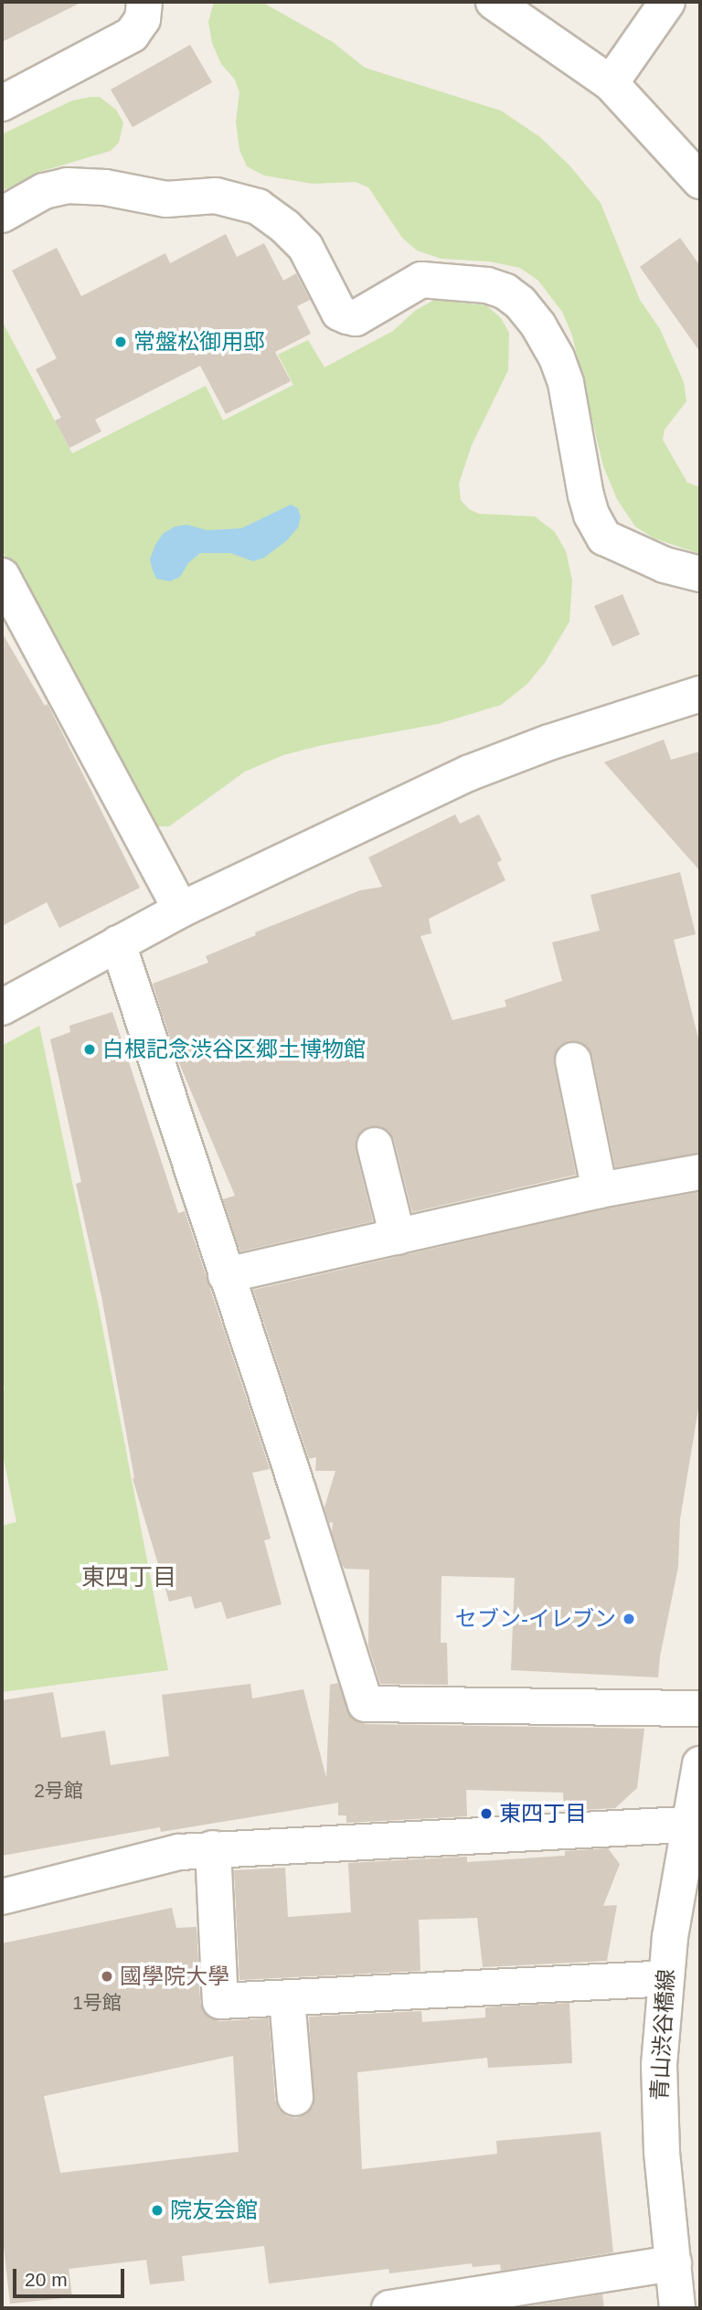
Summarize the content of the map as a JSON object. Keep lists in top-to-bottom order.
{
  "streets": {
    "street": ["青山渋谷橋線"]
  },
  "districts": ["東四丁目"],
  "places": [
    "常盤松御用邸",
    "白根記念渋谷区郷土博物館",
    "セブン-イレブン",
    "東四丁目",
    "國學院大學",
    "院友会館"
  ],
  "house_numbers": ["2号館", "1号館"],
  "scale_bar": "20 m"
}
